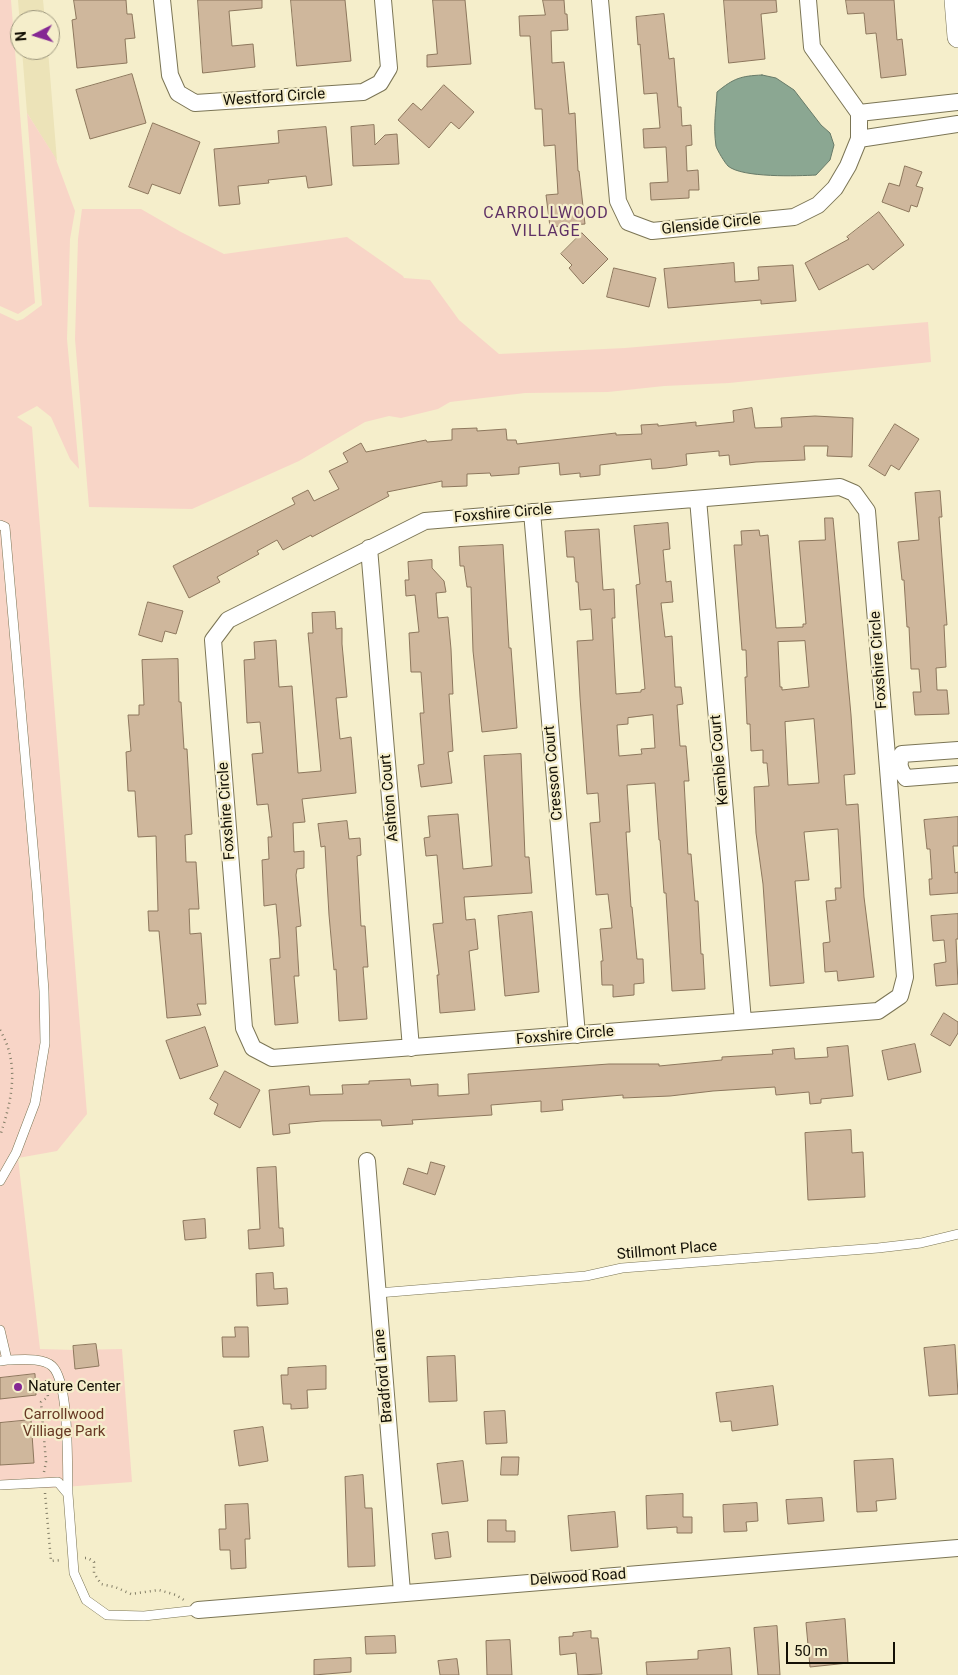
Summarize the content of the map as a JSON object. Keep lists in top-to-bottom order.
{
  "streets": {
    "street": [
      "Westford Circle",
      "Glenside Circle",
      "Foxshire Circle",
      "Kemble Court",
      "Cresson Court",
      "Ashton Court",
      "Bradford Lane",
      "Delwood Road"
    ],
    "lane": ["Stillmont Place"]
  },
  "crossings": [
    ["Foxshire Circle", "Kemble Court"],
    ["Foxshire Circle", "Cresson Court"],
    ["Foxshire Circle", "Ashton Court"],
    ["Stillmont Place", "Bradford Lane"],
    ["Bradford Lane", "Delwood Road"]
  ],
  "districts": ["CARROLLWOOD VILLAGE"],
  "parks": ["Carrollwood Villiage Park"],
  "places": ["Nature Center"],
  "scale_bar": "50 m",
  "north": "left"
}
